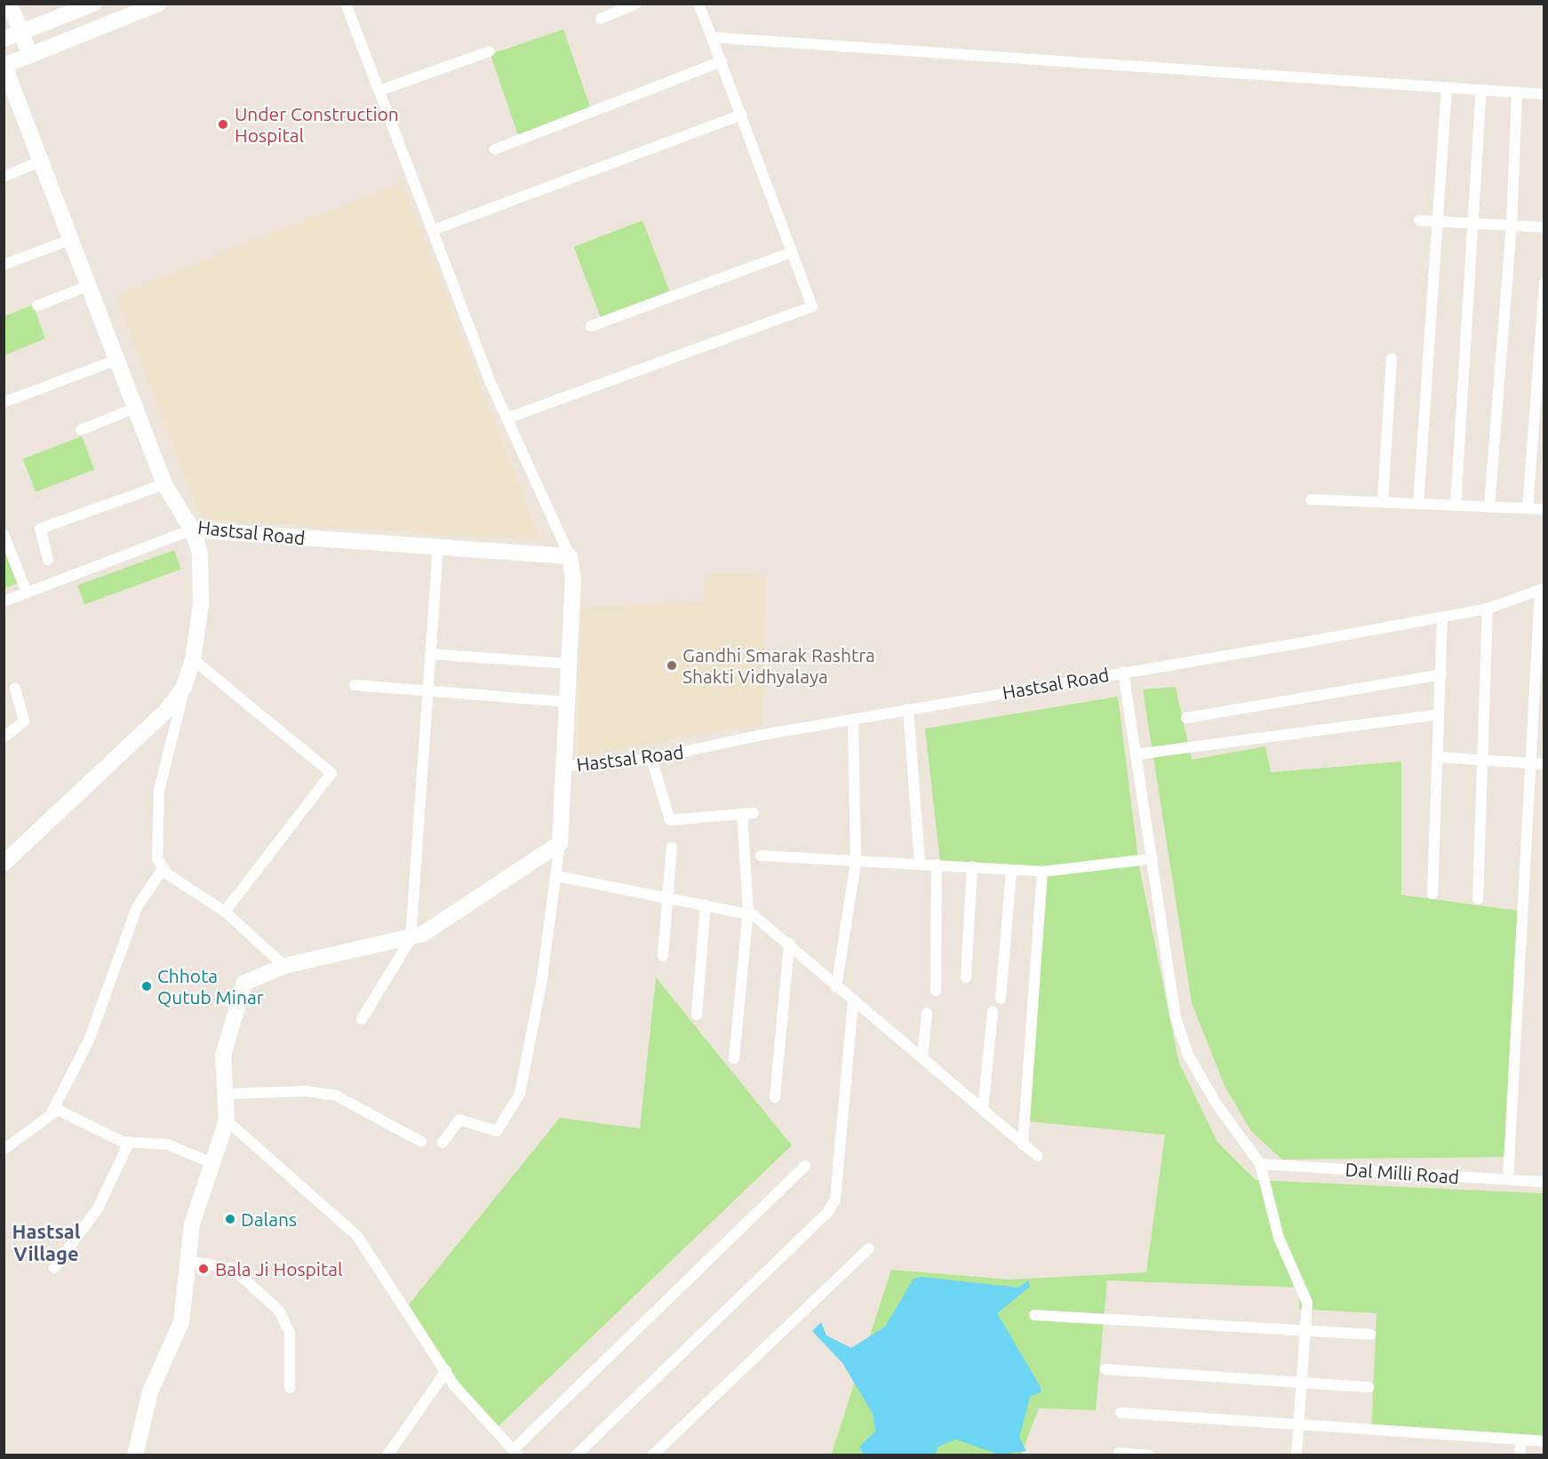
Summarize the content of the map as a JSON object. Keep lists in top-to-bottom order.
{
  "streets": {
    "street": ["Hastsal Road", "Dal Milli Road"]
  },
  "districts": ["Hastsal Village"],
  "places": [
    "Under Construction Hospital",
    "Gandhi Smarak Rashtra Shakti Vidhyalaya",
    "Chhota Qutub Minar",
    "Dalans",
    "Bala Ji Hospital"
  ]
}
